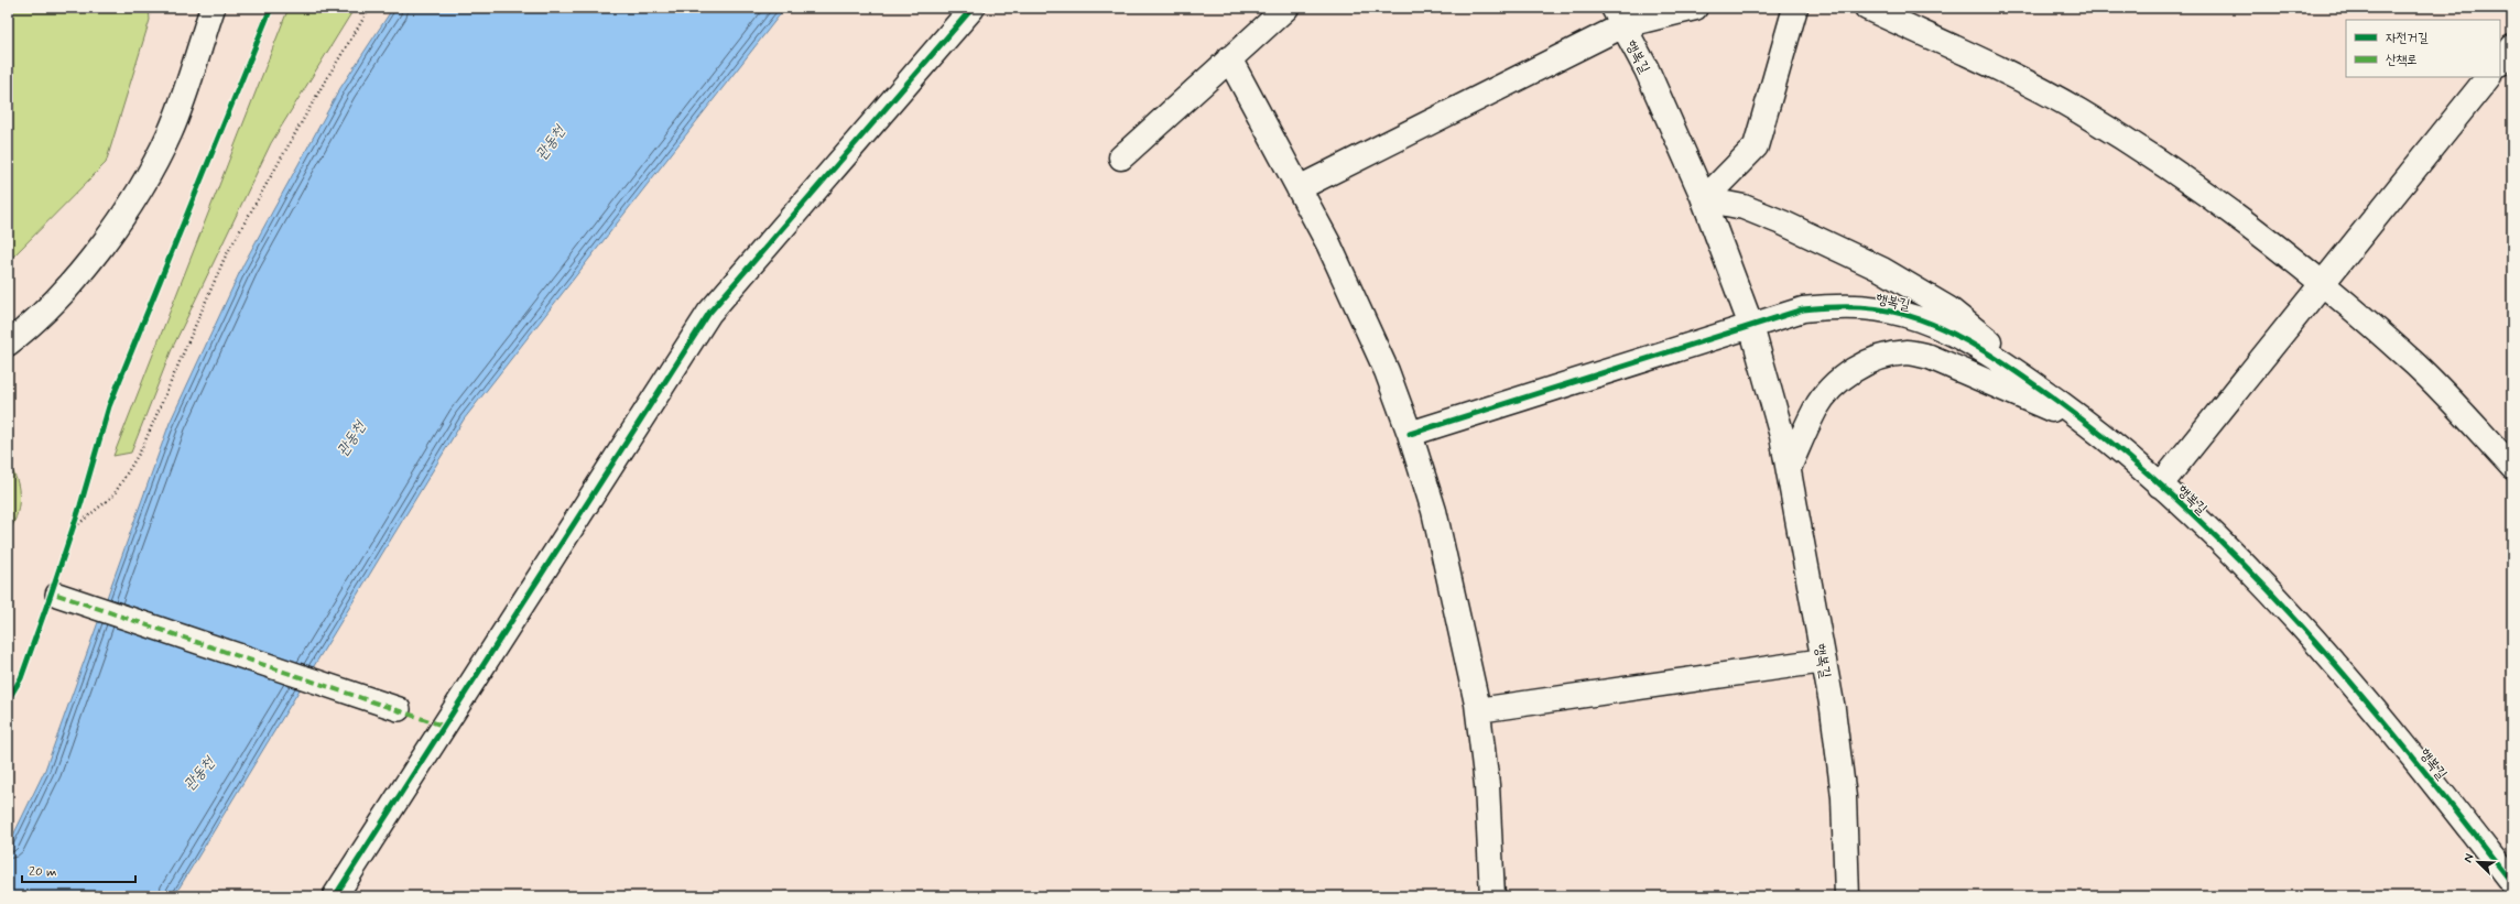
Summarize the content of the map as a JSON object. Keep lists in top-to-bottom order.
{
  "streets": {
    "street": ["행복길"]
  },
  "water": ["관동천"],
  "legend": ["자전거길", "산책로"],
  "scale_bar": "20 m",
  "north": "top left"
}
